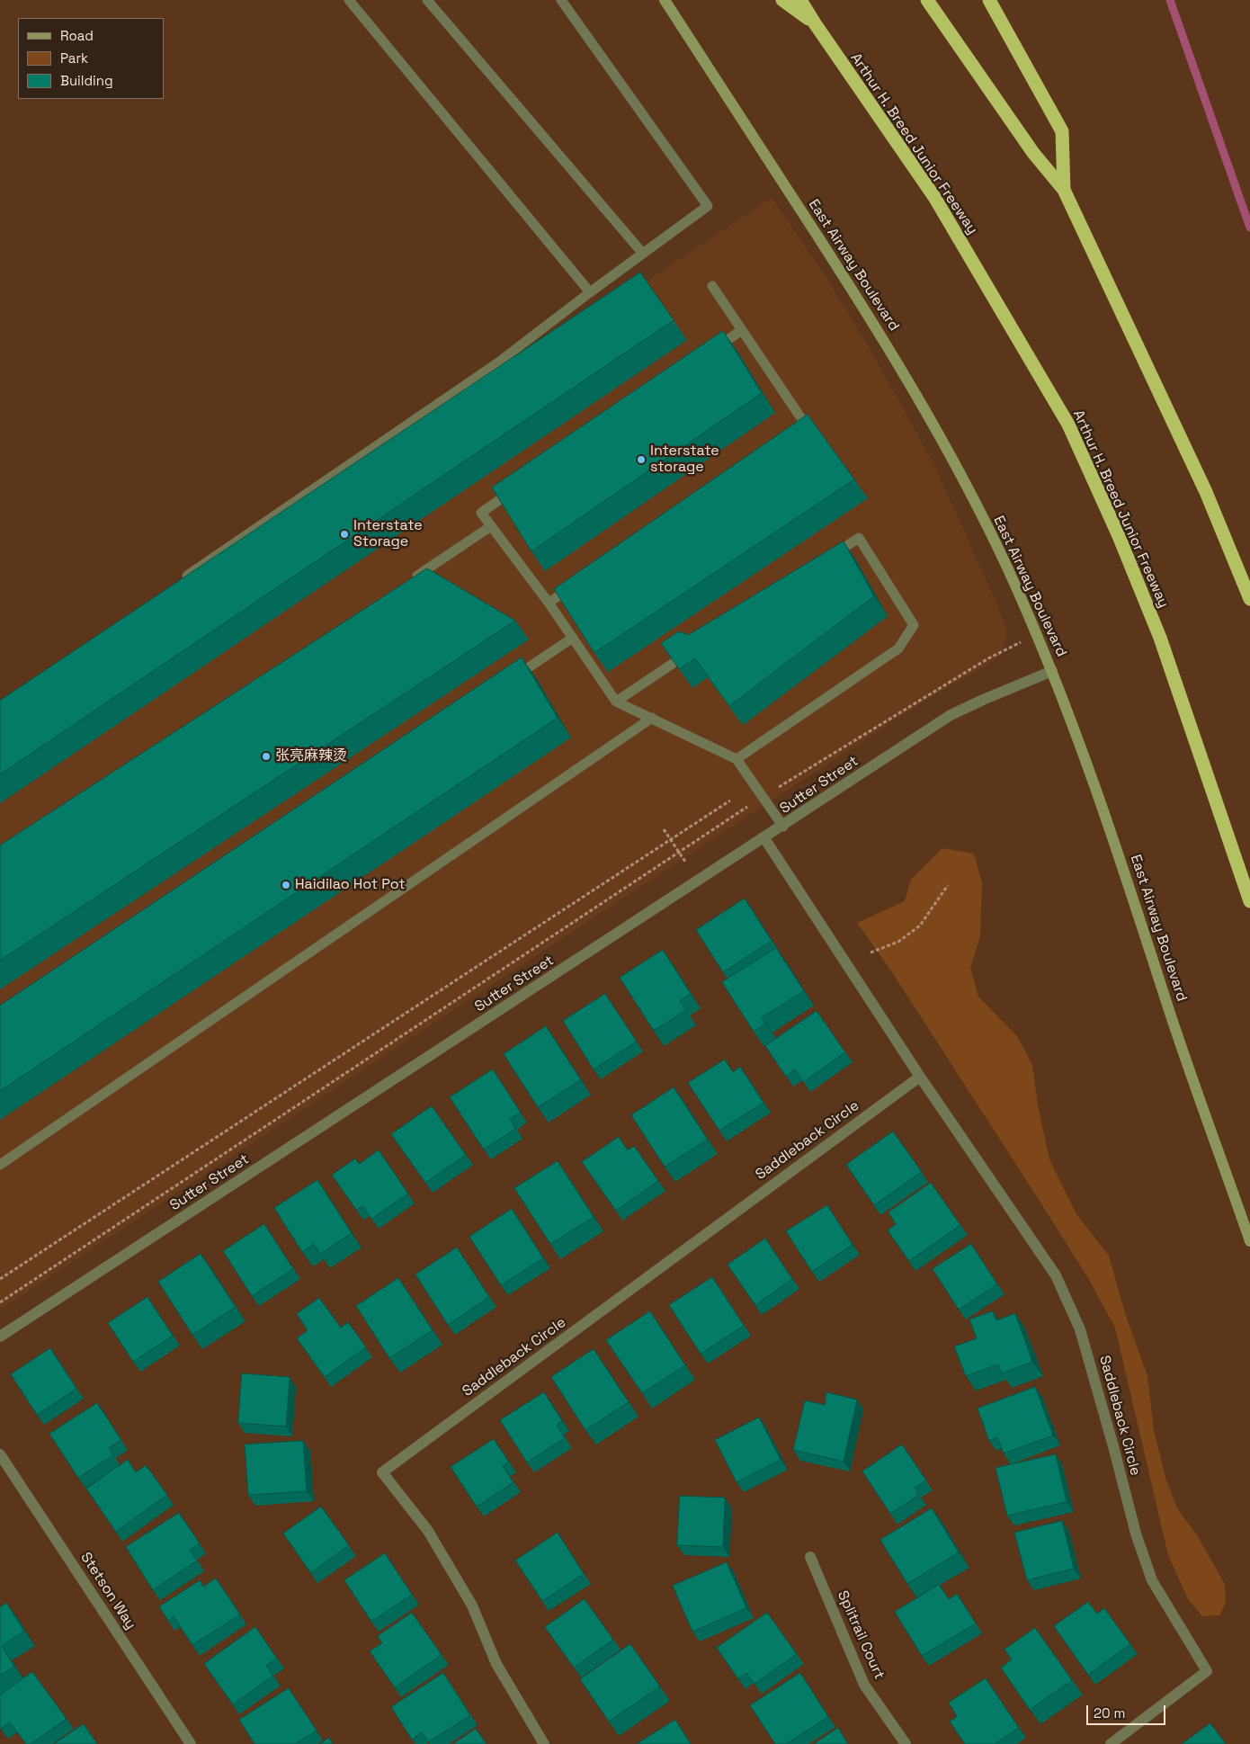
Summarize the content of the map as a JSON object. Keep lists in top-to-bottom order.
{
  "streets": {
    "highway": ["Arthur H. Breed Junior Freeway"],
    "main road": ["East Airway Boulevard"],
    "street": [
      "Sutter Street",
      "Saddleback Circle",
      "Stetson Way",
      "Splitrail Court"
    ]
  },
  "crossings": [
    ["East Airway Boulevard", "Sutter Street"],
    ["Sutter Street", "Saddleback Circle"]
  ],
  "places": [
    "Interstate storage",
    "Interstate Storage",
    "张亮麻辣烫",
    "Haidilao Hot Pot"
  ],
  "legend": ["Road", "Park", "Building"],
  "scale_bar": "20 m"
}
